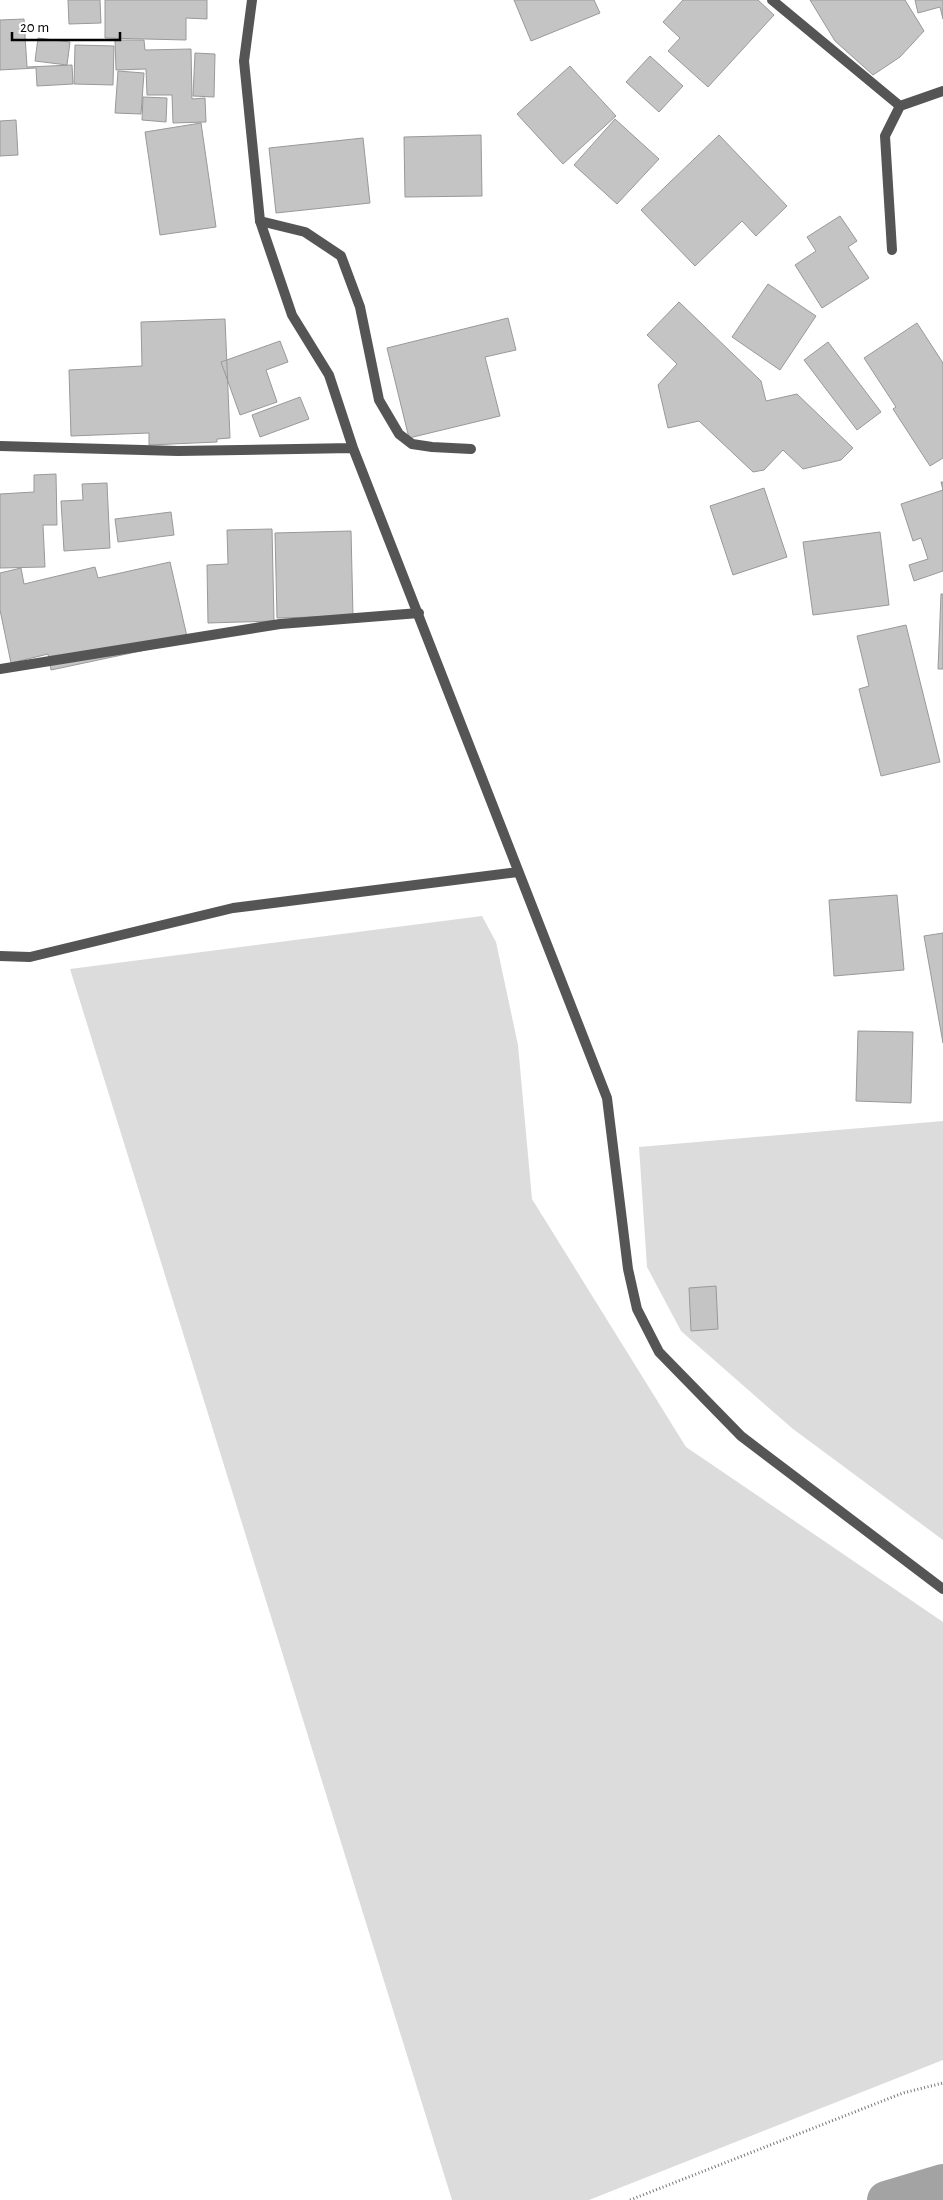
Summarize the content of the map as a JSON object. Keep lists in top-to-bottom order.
{
  "scale_bar": "20 m"
}
